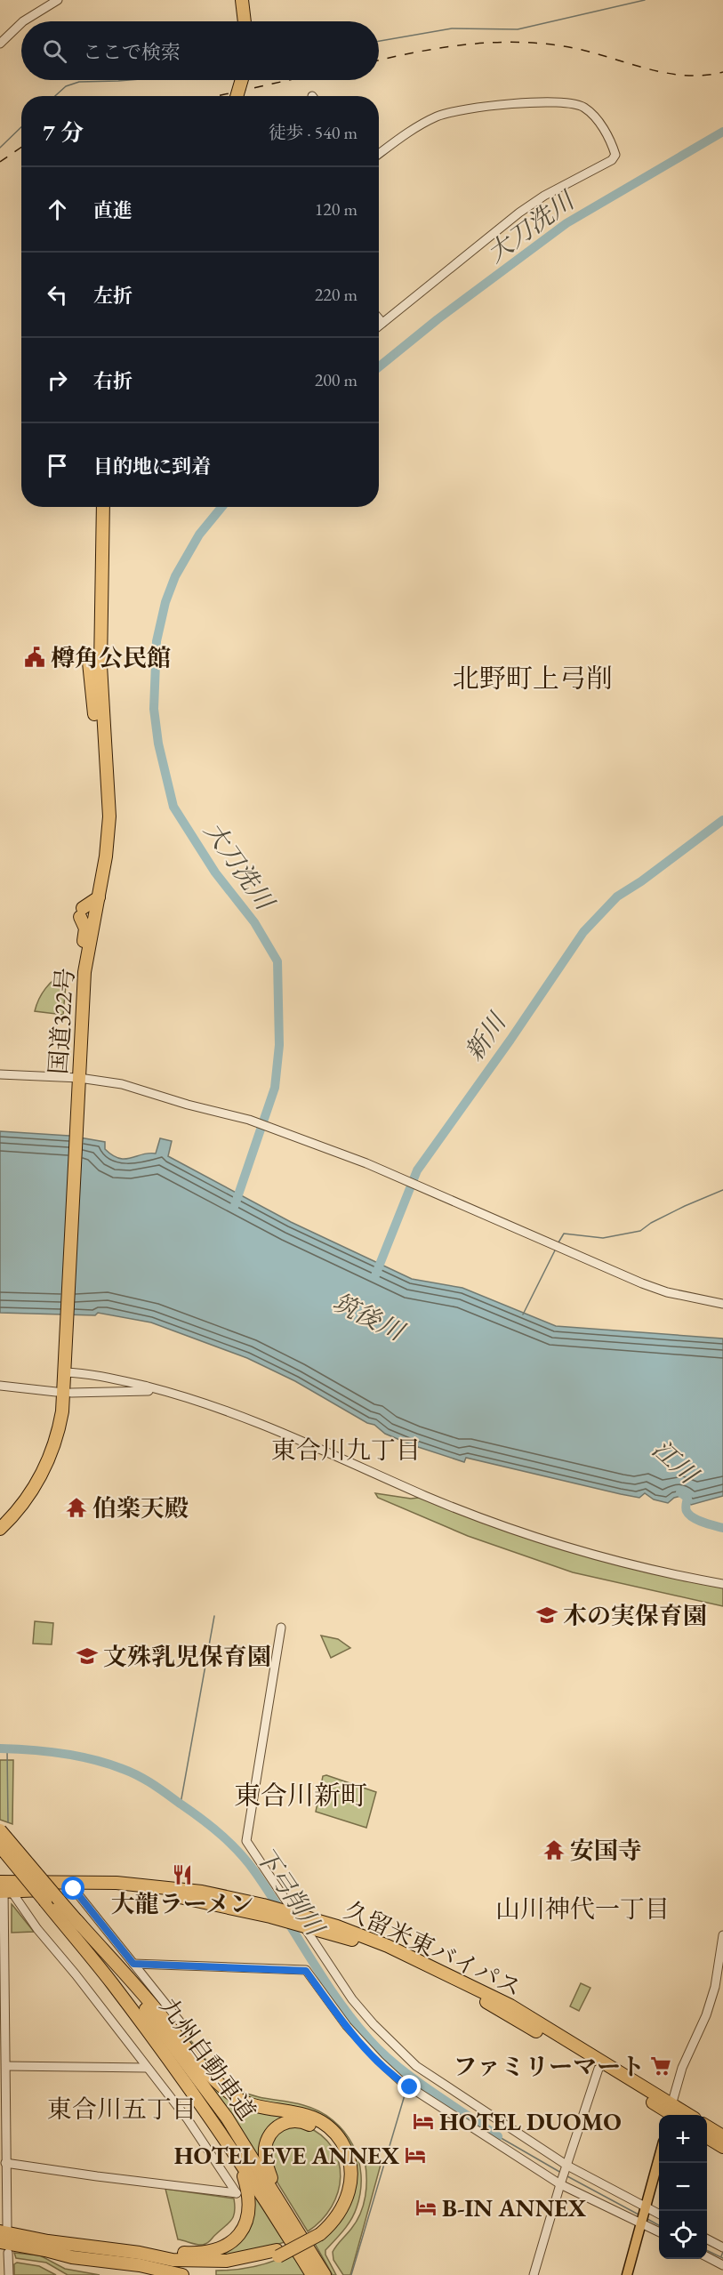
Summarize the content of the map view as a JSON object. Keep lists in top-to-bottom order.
{
  "streets": {
    "highway": ["国道322号", "久留米東バイパス", "九州自動車道"]
  },
  "districts": [
    "北野町上弓削",
    "東合川九丁目",
    "東合川新町",
    "山川神代一丁目",
    "東合川五丁目"
  ],
  "water": [
    "大刀洗川",
    "新川",
    "筑後川",
    "江川",
    "下弓削川"
  ],
  "places": {
    "public building": ["樽角公民館"],
    "temple": ["伯楽天殿", "安国寺"],
    "school or university": ["木の実保育園", "文殊乳児保育園"],
    "restaurant": ["大龍ラーメン"],
    "supermarket": ["ファミリーマート"],
    "hotel": ["HOTEL DUOMO", "HOTEL EVE ANNEX", "B-IN ANNEX"]
  },
  "page": {
    "search": "ここで検索",
    "heading": ["7 分", "徒歩 · 540 m"],
    "list": [
      ["直進", "120 m"],
      ["左折", "220 m"],
      ["右折", "200 m"],
      "目的地に到着"
    ],
    "map_buttons": ["+", "−"]
  }
}
